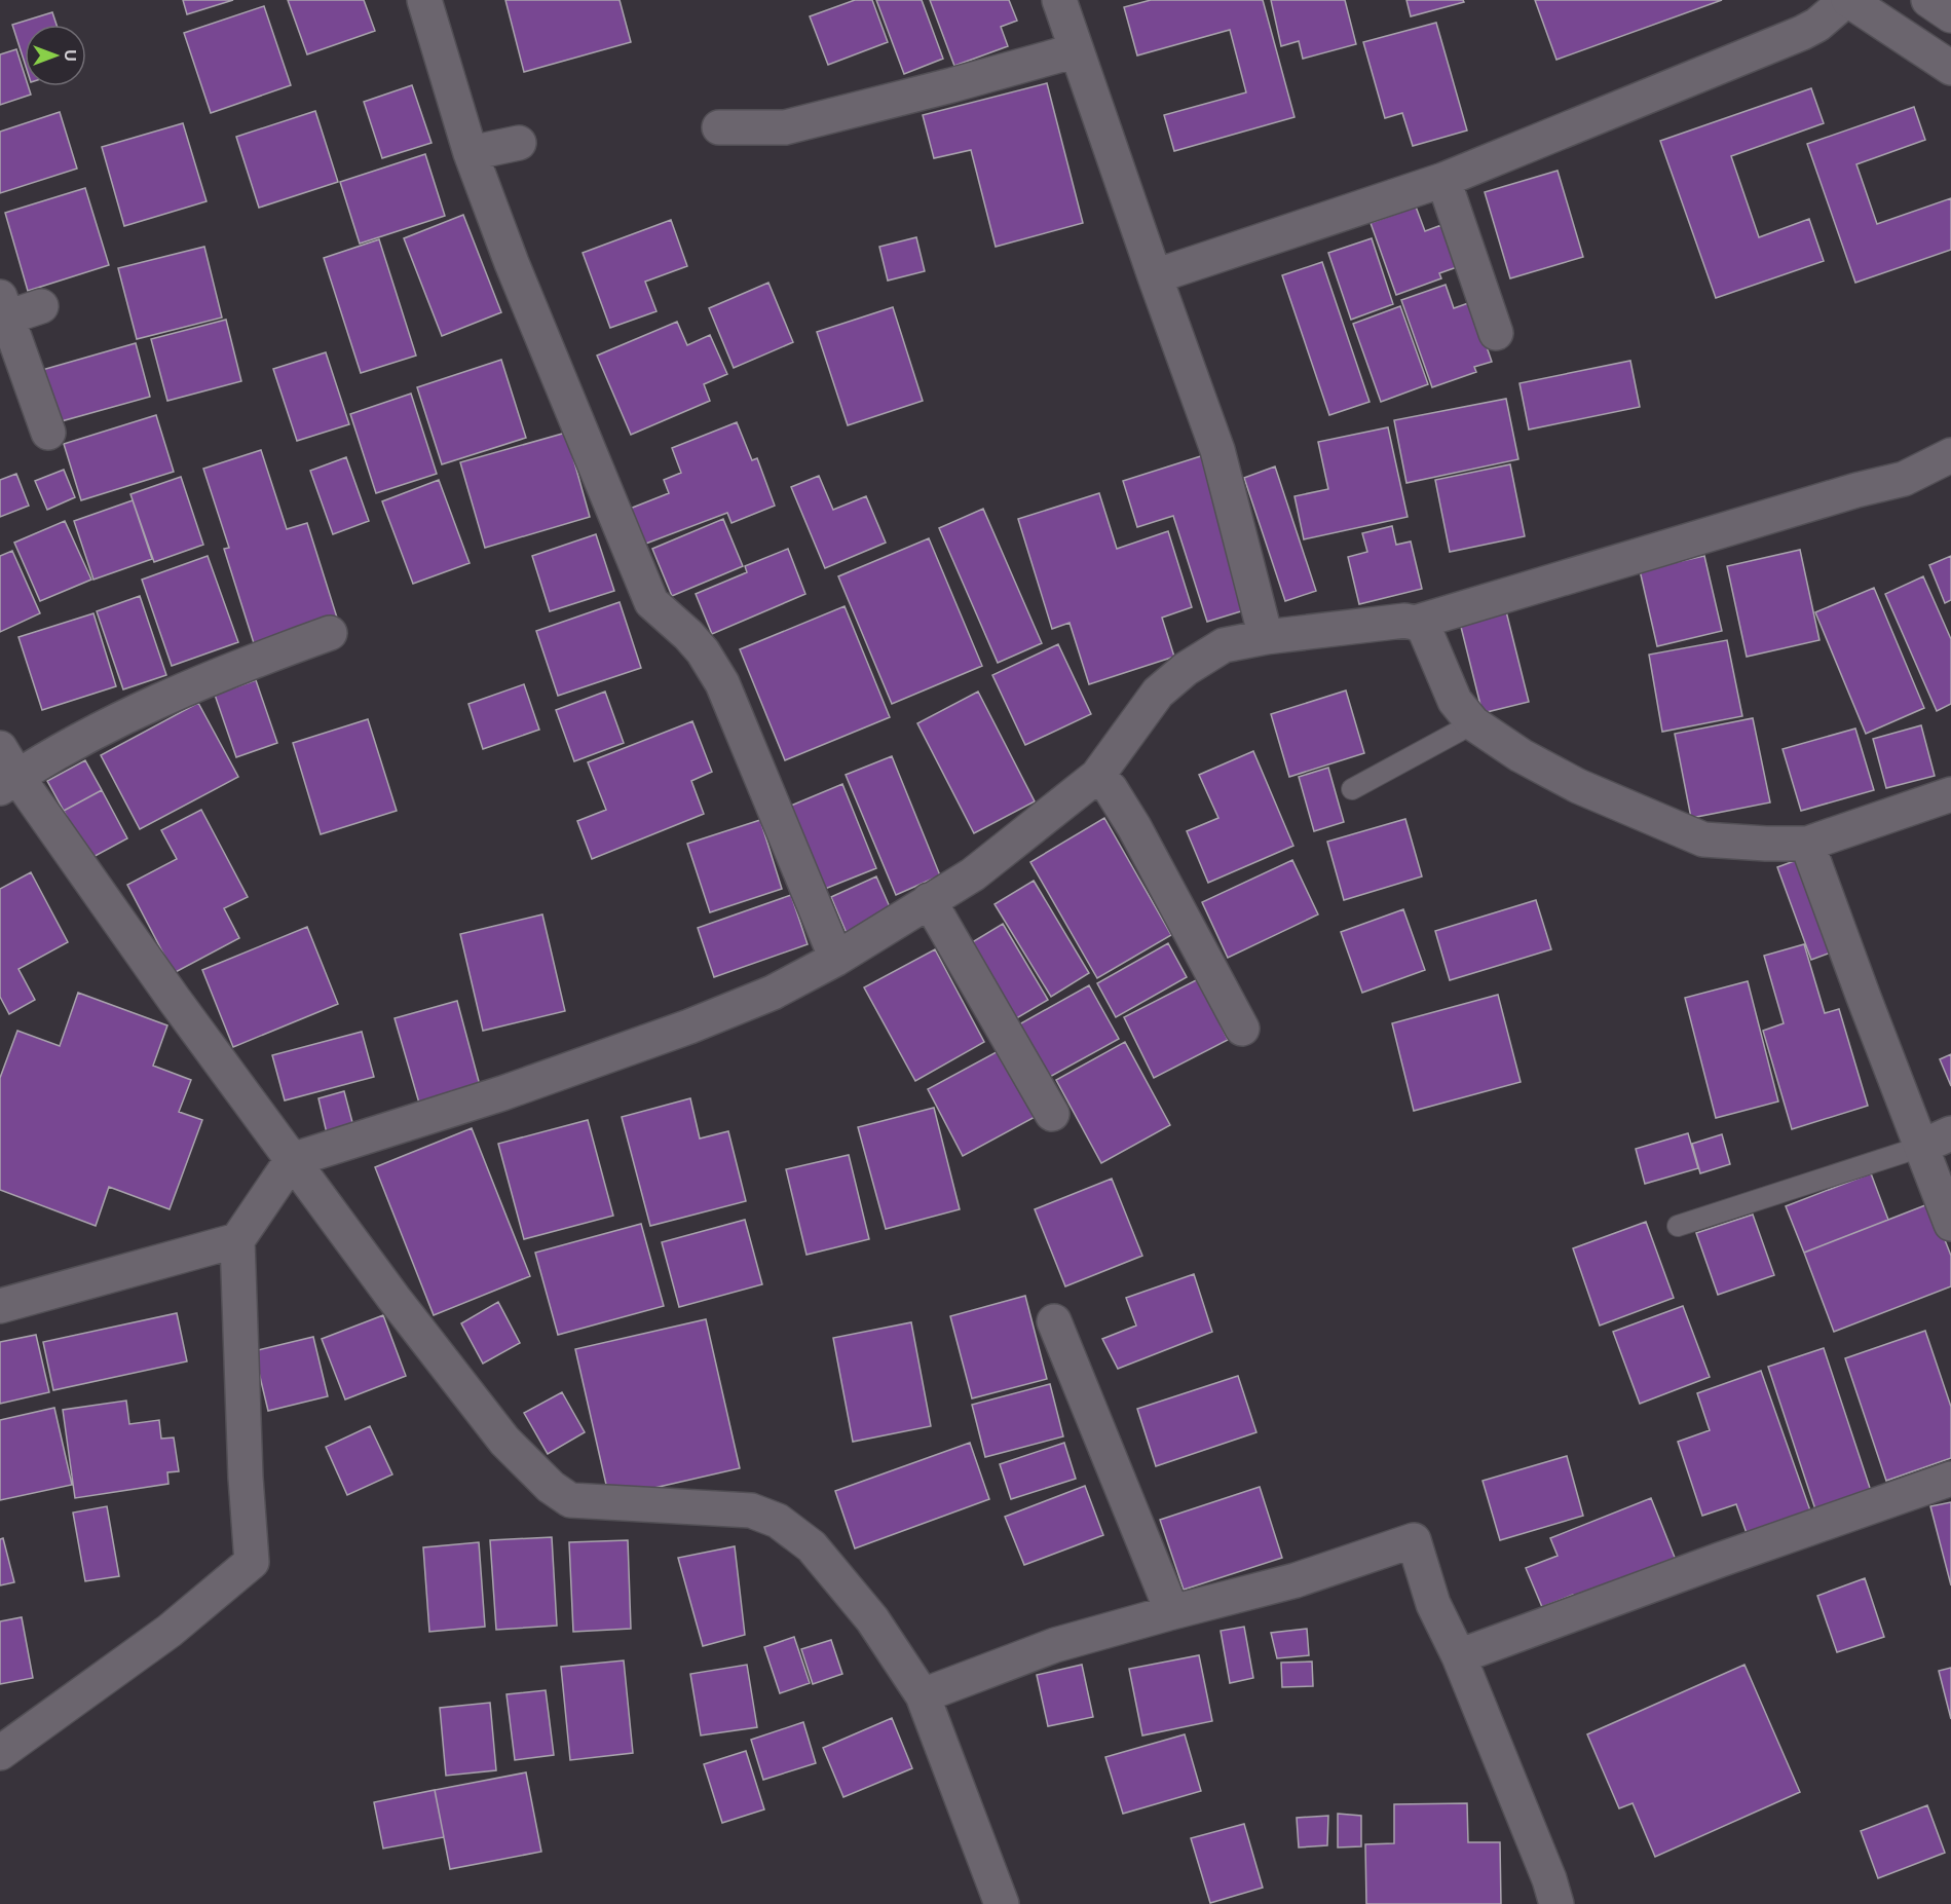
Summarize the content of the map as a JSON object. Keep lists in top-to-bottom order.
{
  "north": "right"
}
